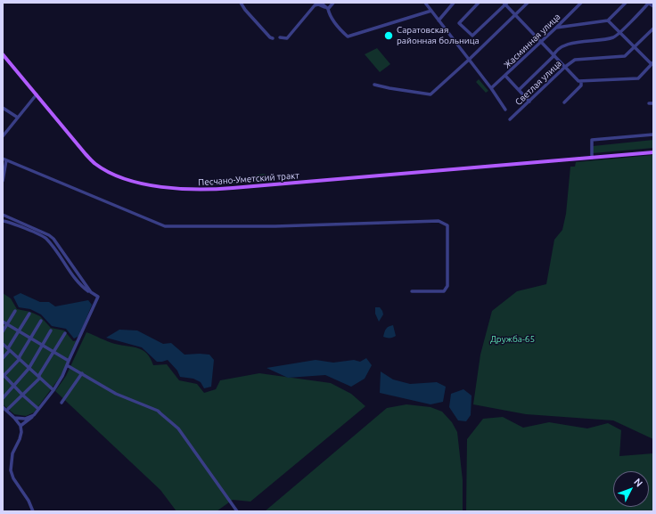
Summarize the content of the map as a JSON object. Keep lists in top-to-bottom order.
{
  "streets": {
    "main road": ["Песчано-Уметский тракт"],
    "street": ["Жасминная улица", "Светлая улица"]
  },
  "parks": ["Дружба-65"],
  "places": ["Саратовская районная больница"],
  "north": "top right"
}
